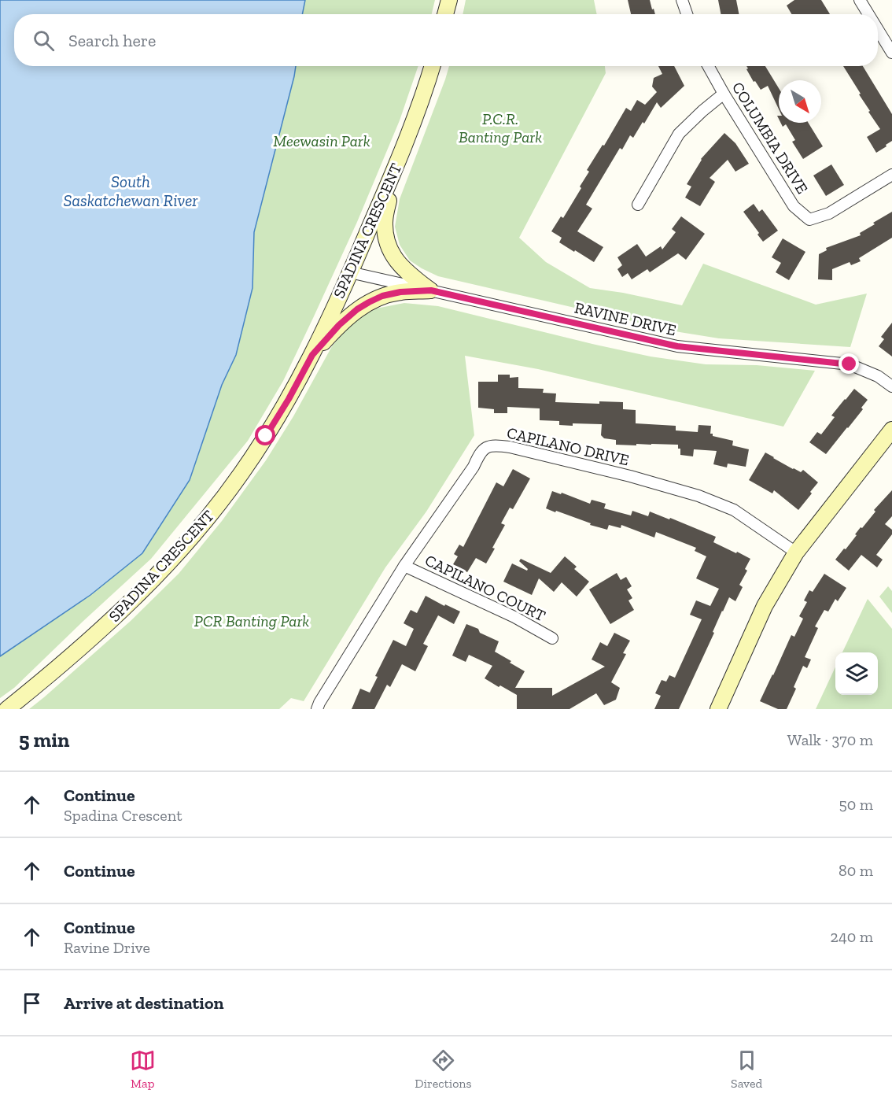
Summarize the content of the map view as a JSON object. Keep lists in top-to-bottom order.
{
  "streets": {
    "street": [
      "COLUMBIA DRIVE",
      "SPADINA CRESCENT",
      "RAVINE DRIVE",
      "CAPILANO DRIVE",
      "CAPILANO COURT"
    ]
  },
  "crossings": [
    ["SPADINA CRESCENT", "RAVINE DRIVE"],
    ["CAPILANO DRIVE", "CAPILANO COURT"]
  ],
  "water": ["South Saskatchewan River"],
  "parks": ["P.C.R. Banting Park", "Meewasin Park", "PCR Banting Park"],
  "north": "bottom right",
  "page": {
    "search": "Search here",
    "heading": ["5 min", "Walk · 370 m"],
    "list": [
      ["Continue", "Spadina Crescent", "50 m"],
      ["Continue", "80 m"],
      ["Continue", "Ravine Drive", "240 m"],
      "Arrive at destination"
    ],
    "nav": ["Map", "Directions", "Saved"]
  }
}
